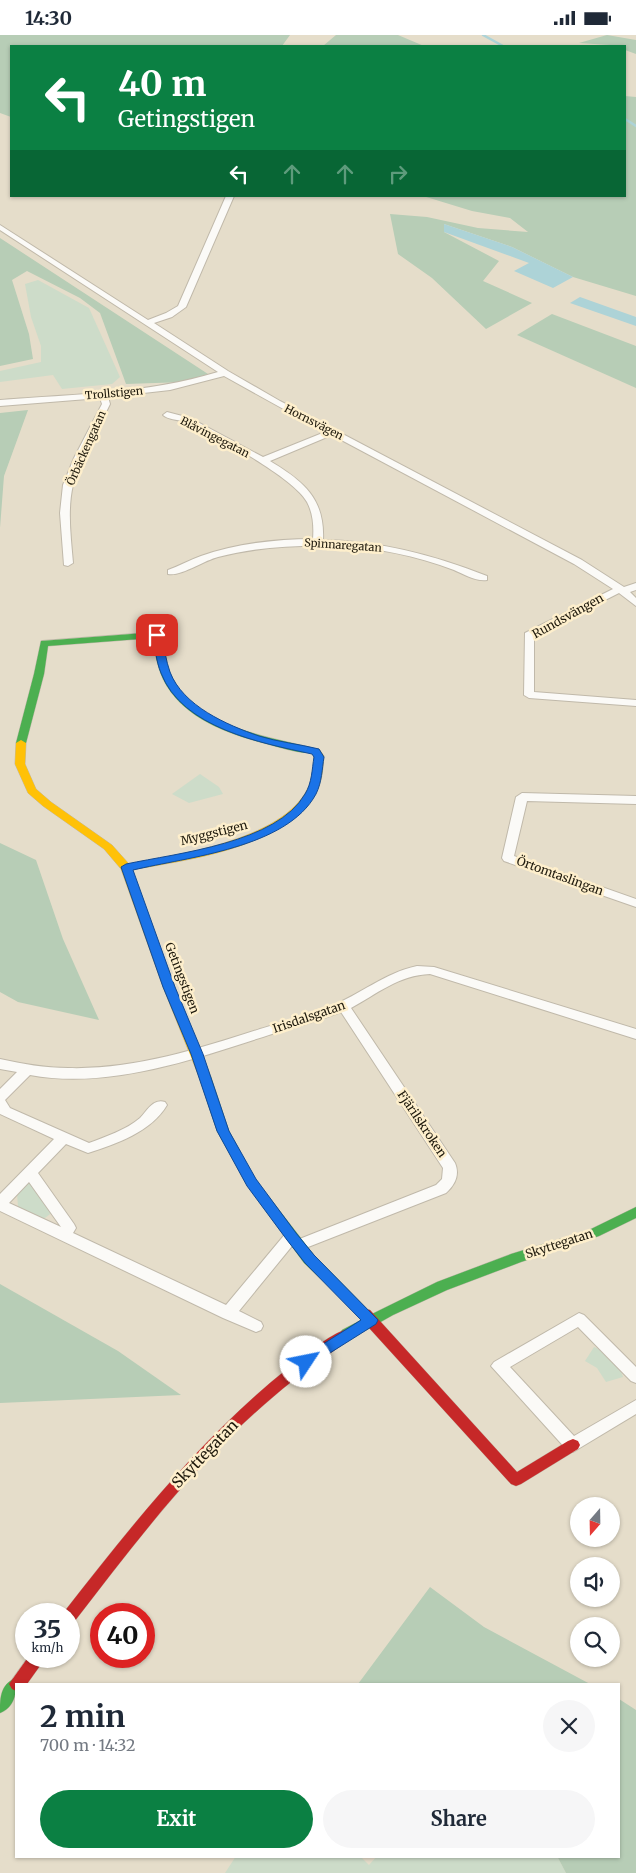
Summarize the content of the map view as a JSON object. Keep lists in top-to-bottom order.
{
  "streets": {
    "street": [
      "Trollstigen",
      "Hornsvägen",
      "Blåvingegatan",
      "Örbäckengatan",
      "Spinnaregatan",
      "Rundsvängen",
      "Myggstigen",
      "Örtomtaslingan",
      "Getingstigen",
      "Irisdalsgatan",
      "Fjärilskroken",
      "Skyttegatan"
    ]
  },
  "crossings": [
    ["Trollstigen", "Hornsvägen"],
    ["Trollstigen", "Örbäckengatan"],
    ["Hornsvägen", "Blåvingegatan"],
    ["Hornsvägen", "Rundsvängen"],
    ["Blåvingegatan", "Spinnaregatan"],
    ["Myggstigen", "Getingstigen"],
    ["Getingstigen", "Irisdalsgatan"],
    ["Getingstigen", "Fjärilskroken"],
    ["Getingstigen", "Skyttegatan"],
    ["Irisdalsgatan", "Fjärilskroken"]
  ],
  "north": "bottom",
  "page": {
    "status": "14:30",
    "turn": ["40 m", "Getingstigen"],
    "speed": "35 km/h",
    "limit": "40",
    "heading": ["2 min", "700 m · 14:32"],
    "buttons": ["Exit", "Share"]
  }
}
